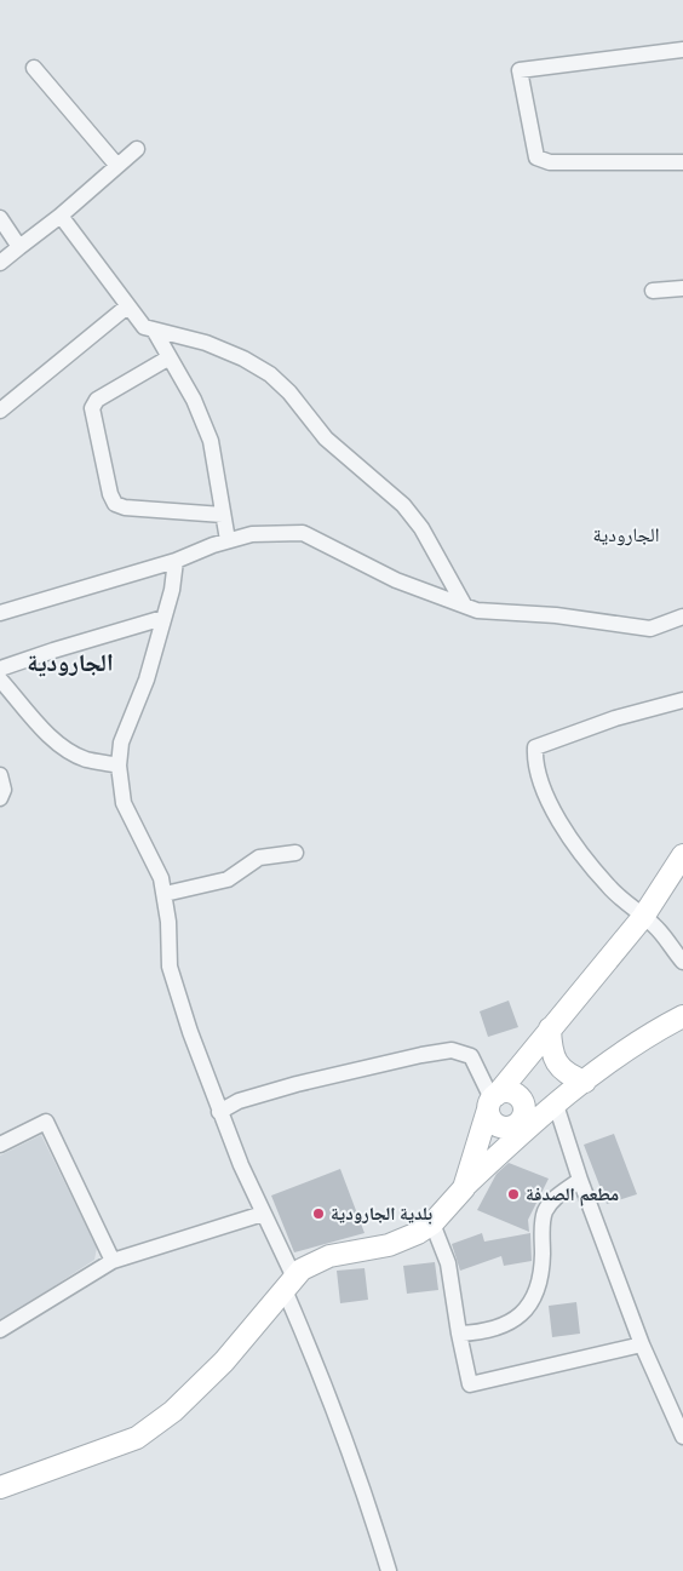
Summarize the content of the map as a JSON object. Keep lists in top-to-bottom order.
{
  "districts": ["الجارودية", "الجارودية"],
  "places": ["مطعم الصدفة", "بلدية الجارودية"]
}
